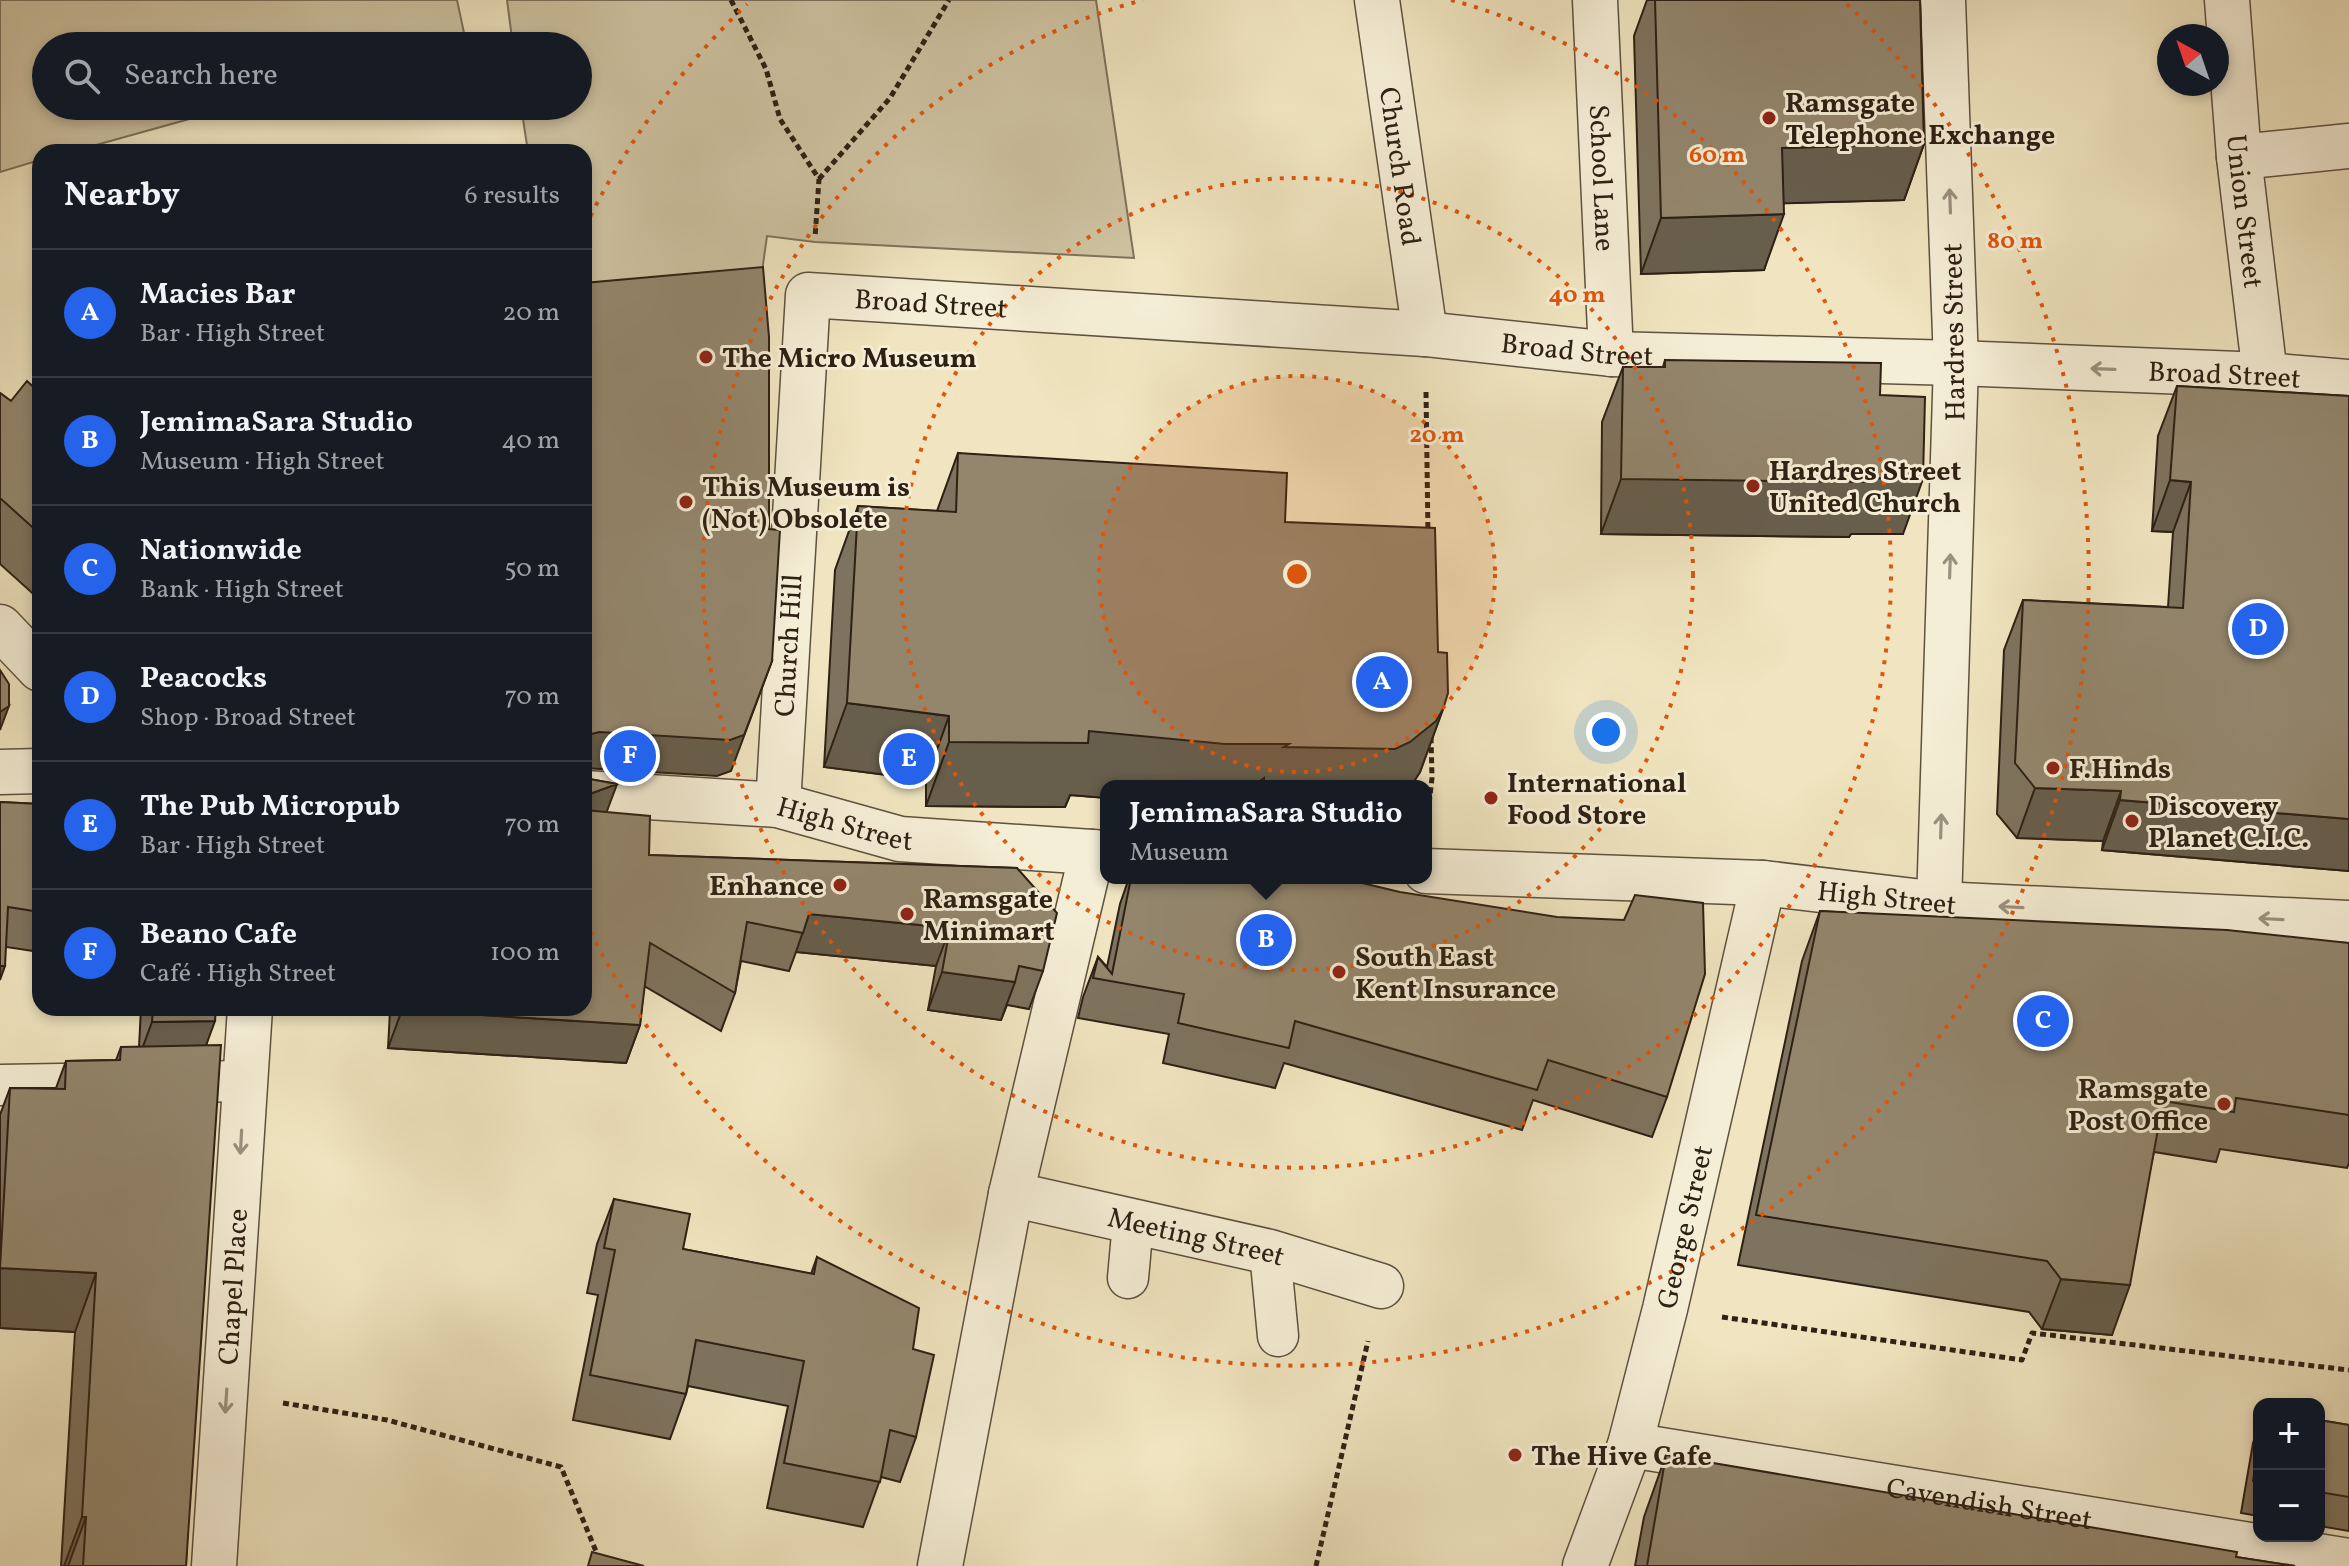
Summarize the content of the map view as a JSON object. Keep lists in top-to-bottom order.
{
  "streets": {
    "street": [
      "Church Road",
      "School Lane",
      "Union Street",
      "Broad Street",
      "Hardres Street",
      "Church Hill",
      "High Street",
      "George Street",
      "Meeting Street",
      "Chapel Place",
      "Cavendish Street"
    ]
  },
  "crossings": [
    ["Church Road", "Broad Street"],
    ["School Lane", "Broad Street"],
    ["Union Street", "Broad Street"],
    ["Broad Street", "Hardres Street"],
    ["Broad Street", "Church Hill"],
    ["Hardres Street", "High Street"],
    ["Church Hill", "High Street"],
    ["High Street", "George Street"],
    ["George Street", "Cavendish Street"]
  ],
  "one_way": ["Hardres Street", "Chapel Place"],
  "places": [
    "Ramsgate Telephone Exchange",
    "The Micro Museum",
    "Hardres Street United Church",
    "This Museum is (Not) Obsolete",
    "F.Hinds",
    "International Food Store",
    "Discovery Planet C.I.C.",
    "Enhance",
    "Ramsgate Minimart",
    "South East Kent Insurance",
    "Ramsgate Post Office",
    "The Hive Cafe"
  ],
  "north": "top left",
  "page": {
    "search": "Search here",
    "heading": ["Nearby", "6 results"],
    "list": [
      {
        "mark": "A",
        "name": "Macies Bar",
        "note": "Bar · High Street",
        "value": "20 m"
      },
      {
        "mark": "B",
        "name": "JemimaSara Studio",
        "note": "Museum · High Street",
        "value": "40 m"
      },
      {
        "mark": "C",
        "name": "Nationwide",
        "note": "Bank · High Street",
        "value": "50 m"
      },
      {
        "mark": "D",
        "name": "Peacocks",
        "note": "Shop · Broad Street",
        "value": "70 m"
      },
      {
        "mark": "E",
        "name": "The Pub Micropub",
        "note": "Bar · High Street",
        "value": "70 m"
      },
      {
        "mark": "F",
        "name": "Beano Cafe",
        "note": "Café · High Street",
        "value": "100 m"
      }
    ],
    "pins": [
      "D",
      "A",
      "F",
      "E",
      "B",
      "C"
    ],
    "popup": ["JemimaSara Studio", "Museum"],
    "map_buttons": ["+", "−"]
  },
  "rings": [
    "60 m",
    "80 m",
    "40 m",
    "20 m"
  ]
}
